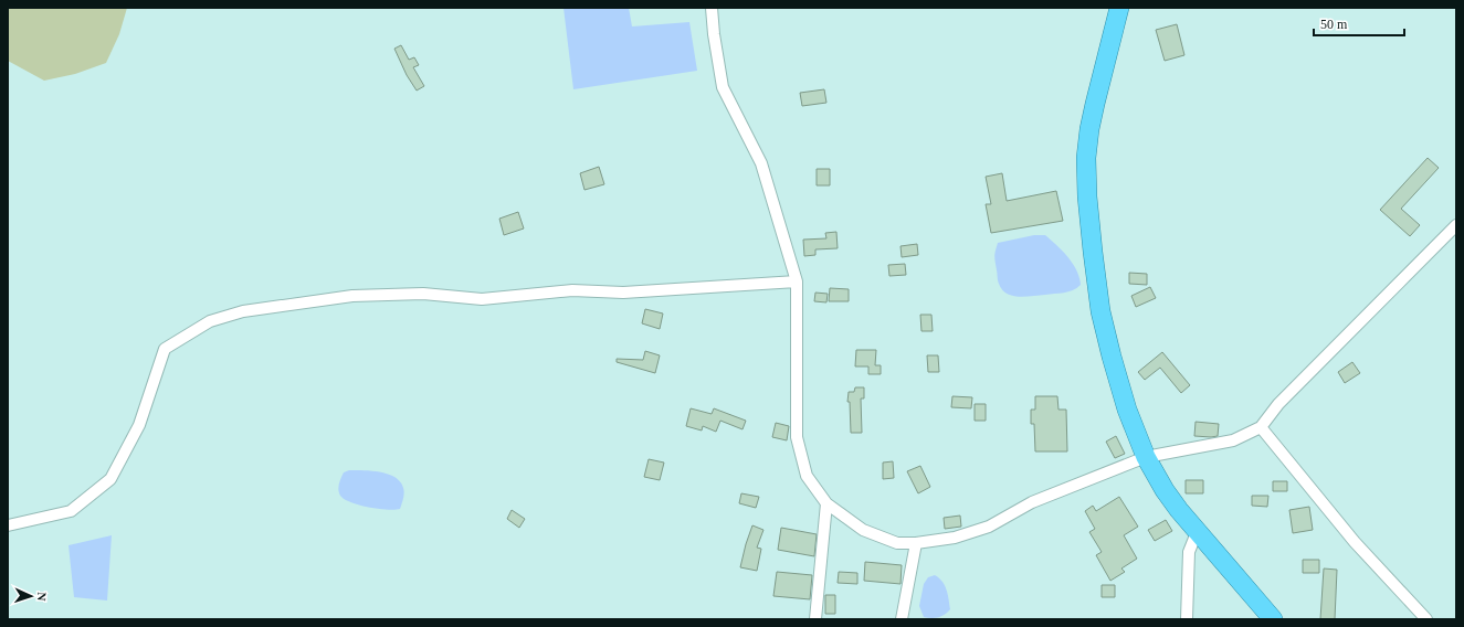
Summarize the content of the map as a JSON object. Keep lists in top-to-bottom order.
{
  "scale_bar": "50 m",
  "north": "right"
}
